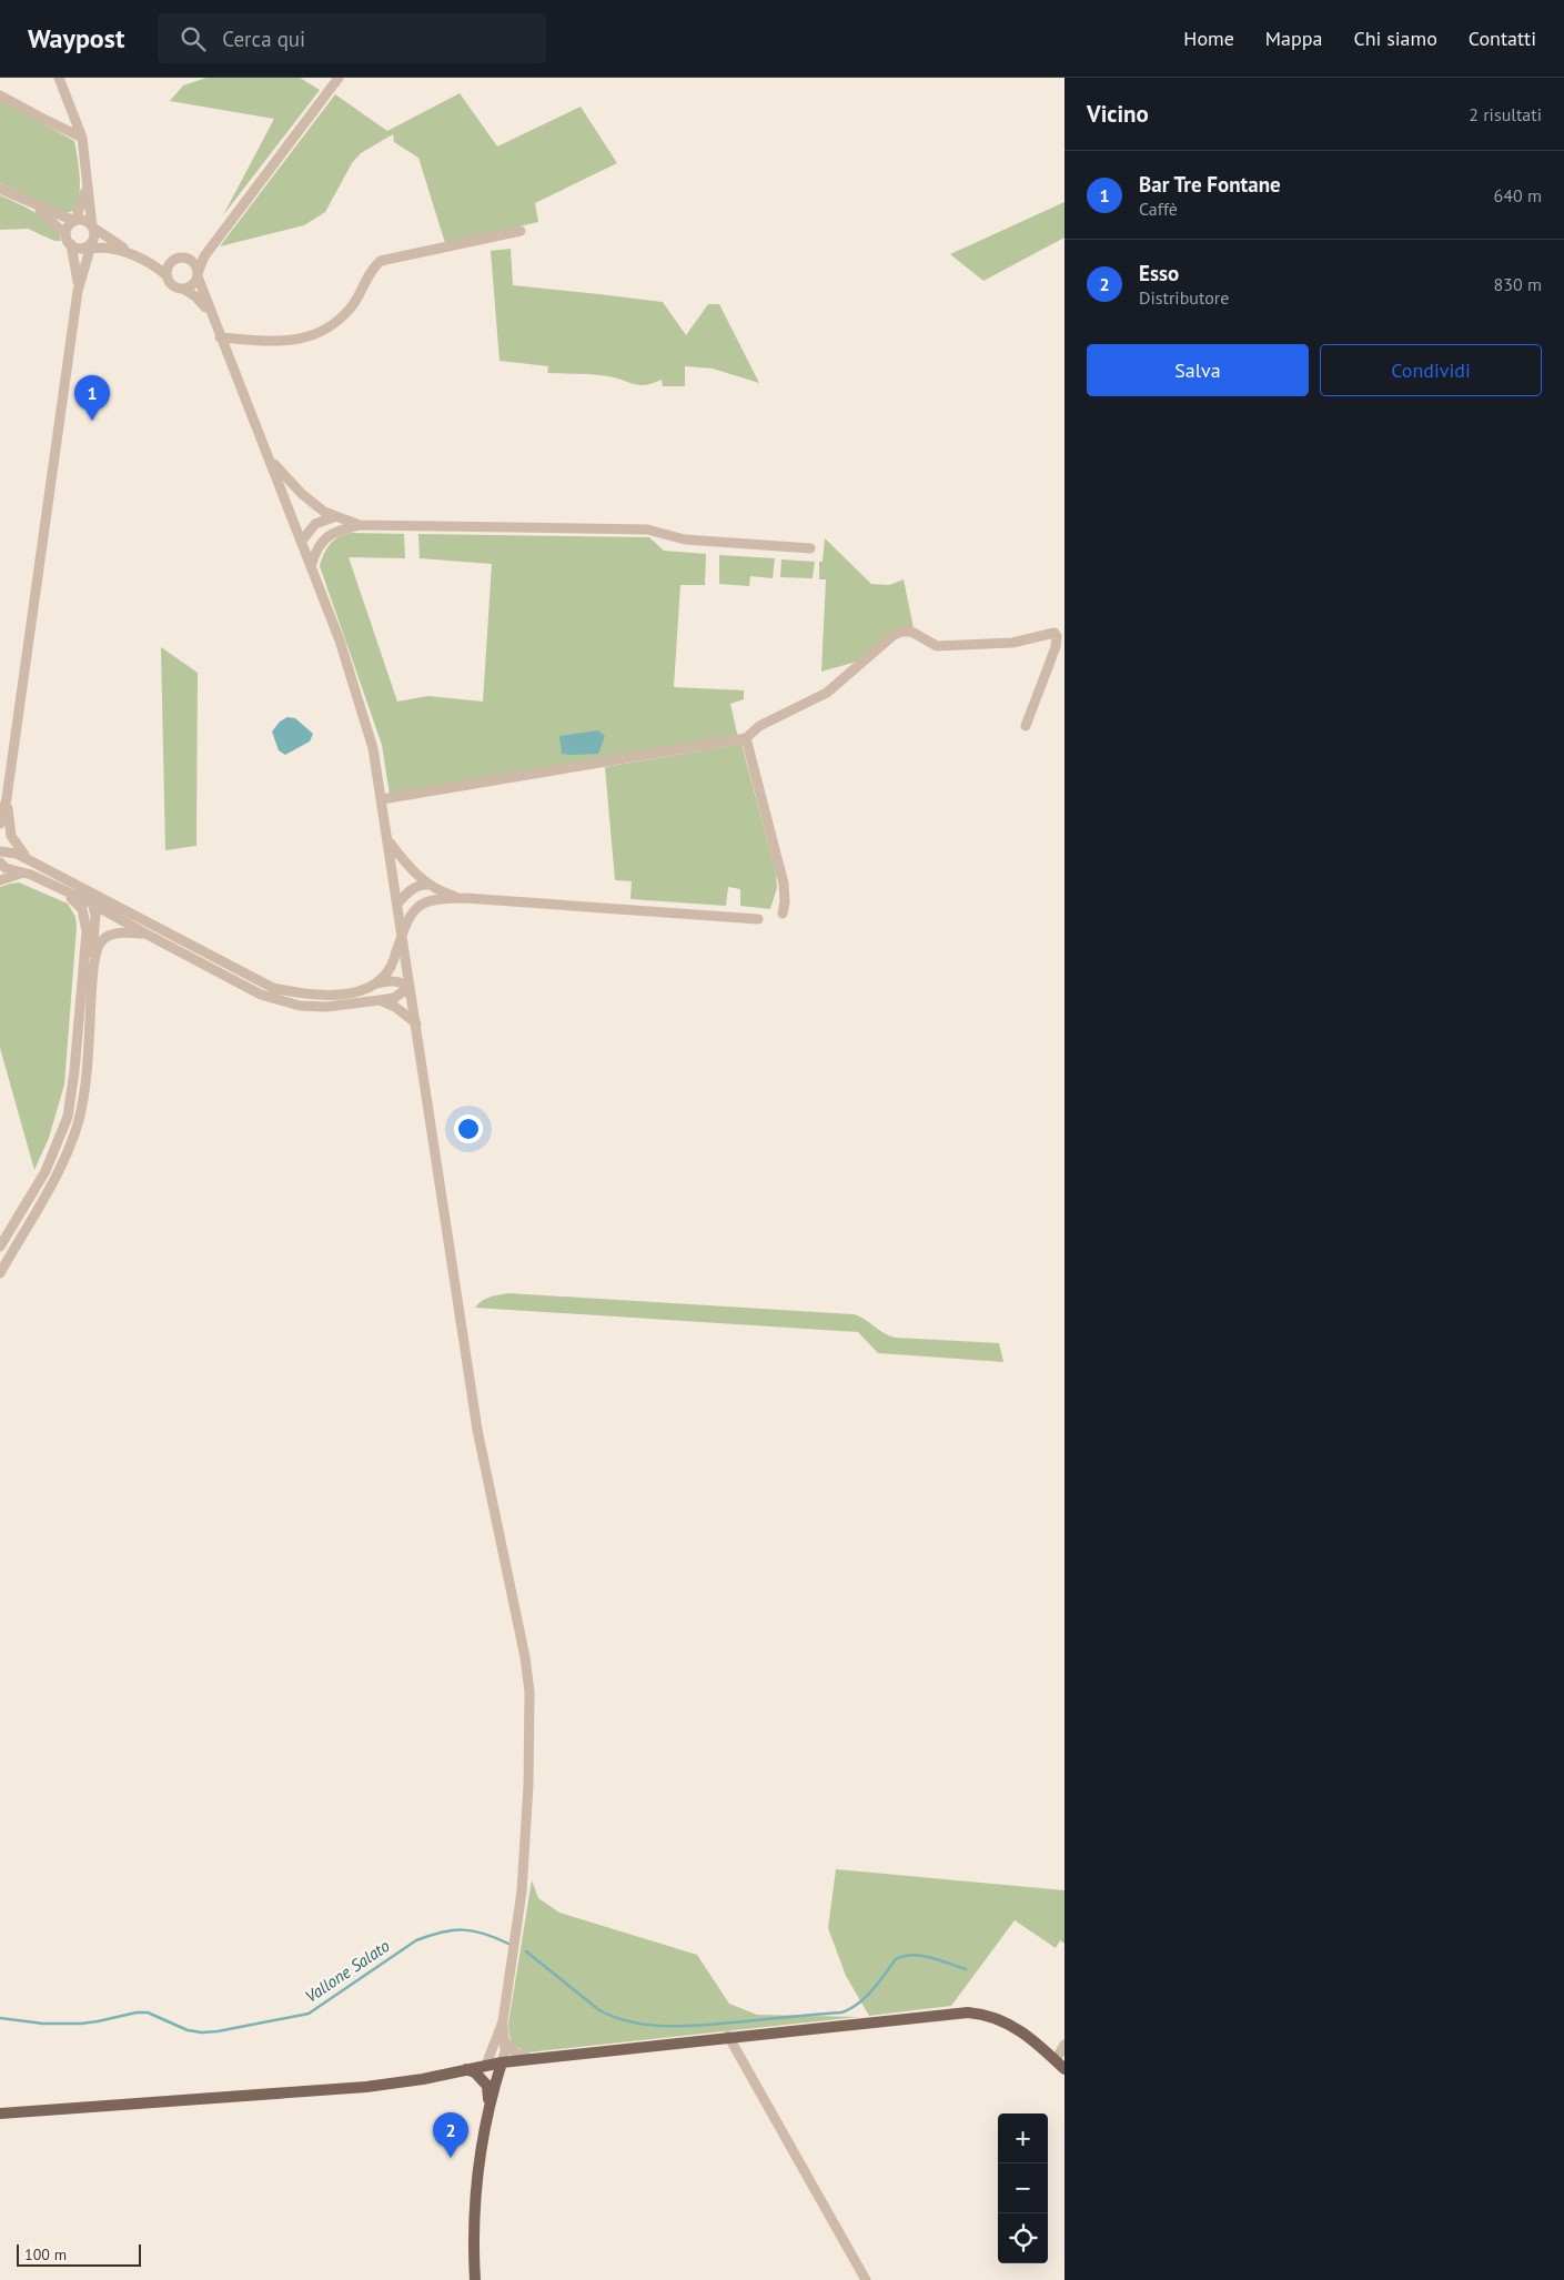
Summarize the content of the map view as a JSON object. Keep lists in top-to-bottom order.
{
  "water": ["Vallone Salato"],
  "scale_bar": "100 m",
  "page": {
    "header": "Waypost",
    "search": "Cerca qui",
    "nav": [
      "Home",
      "Mappa",
      "Chi siamo",
      "Contatti"
    ],
    "heading": ["Vicino", "2 risultati"],
    "list": [
      {
        "mark": "1",
        "name": "Bar Tre Fontane",
        "note": "Caffè",
        "value": "640 m"
      },
      {
        "mark": "2",
        "name": "Esso",
        "note": "Distributore",
        "value": "830 m"
      }
    ],
    "buttons": ["Salva", "Condividi"],
    "pins": ["1", "2"],
    "map_buttons": ["+", "−"],
    "scale": "100 m"
  }
}
